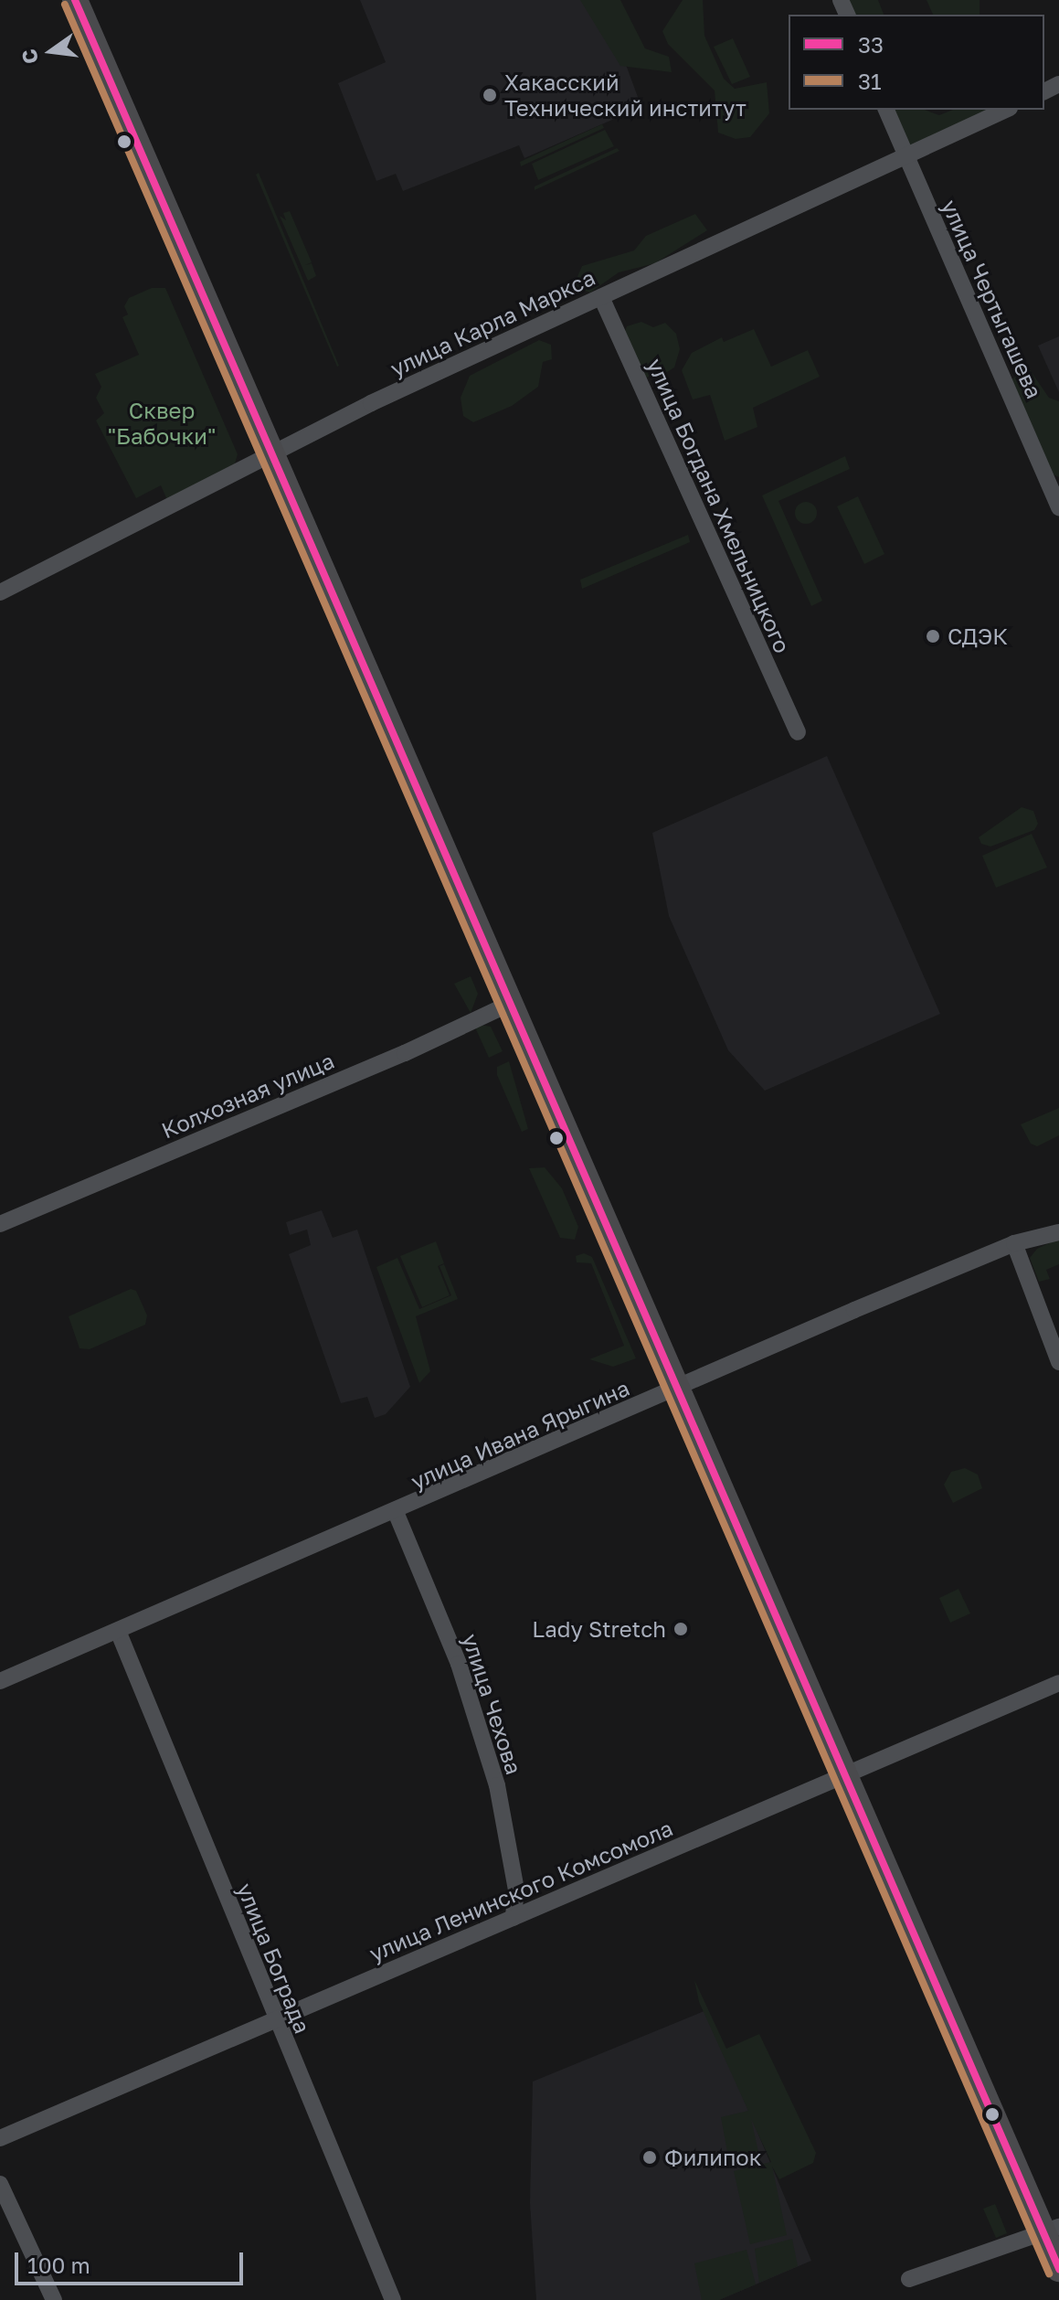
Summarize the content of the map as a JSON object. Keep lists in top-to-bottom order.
{
  "streets": {
    "street": [
      "улица Чертыгашева",
      "улица Карла Маркса",
      "улица Богдана Хмельницкого",
      "Колхозная улица",
      "улица Ивана Ярыгина",
      "улица Чехова",
      "улица Ленинского Комсомола",
      "улица Бограда"
    ]
  },
  "crossings": [
    ["улица Чертыгашева", "улица Карла Маркса"],
    ["улица Карла Маркса", "улица Богдана Хмельницкого"],
    ["улица Ивана Ярыгина", "улица Чехова"],
    ["улица Ивана Ярыгина", "улица Бограда"],
    ["улица Чехова", "улица Ленинского Комсомола"],
    ["улица Ленинского Комсомола", "улица Бограда"]
  ],
  "parks": ["Сквер \"Бабочки\""],
  "places": [
    "Хакасский Технический институт",
    "СДЭК",
    "Lady Stretch",
    "Филипок"
  ],
  "lines": ["transit line 33", "transit line 31"],
  "legend": ["33", "31"],
  "scale_bar": "100 m",
  "north": "left"
}
